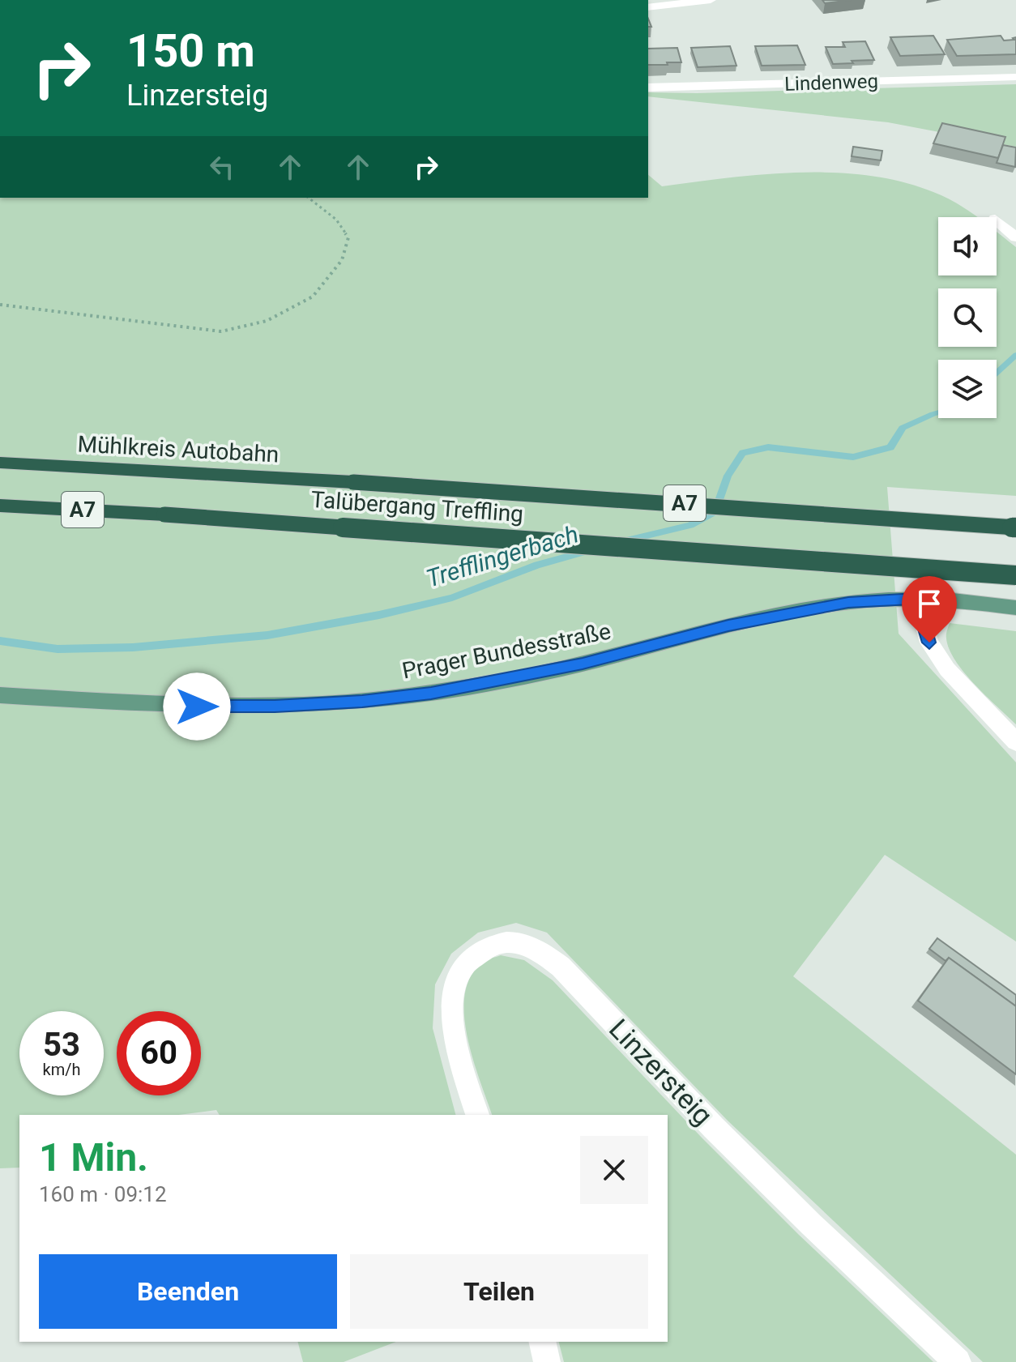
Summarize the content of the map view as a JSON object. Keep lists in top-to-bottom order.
{
  "streets": {
    "highway": ["Mühlkreis Autobahn", "A7", "Talübergang Treffling"],
    "main road": ["Prager Bundesstraße"],
    "street": ["Lindenweg", "Linzersteig"]
  },
  "crossings": [
    ["Mühlkreis Autobahn", "Talübergang Treffling"]
  ],
  "water": ["Trefflingerbach"],
  "page": {
    "turn": ["150 m", "Linzersteig"],
    "speed": "53 km/h",
    "limit": "60",
    "heading": ["1 Min.", "160 m · 09:12"],
    "buttons": ["Beenden", "Teilen"]
  }
}
